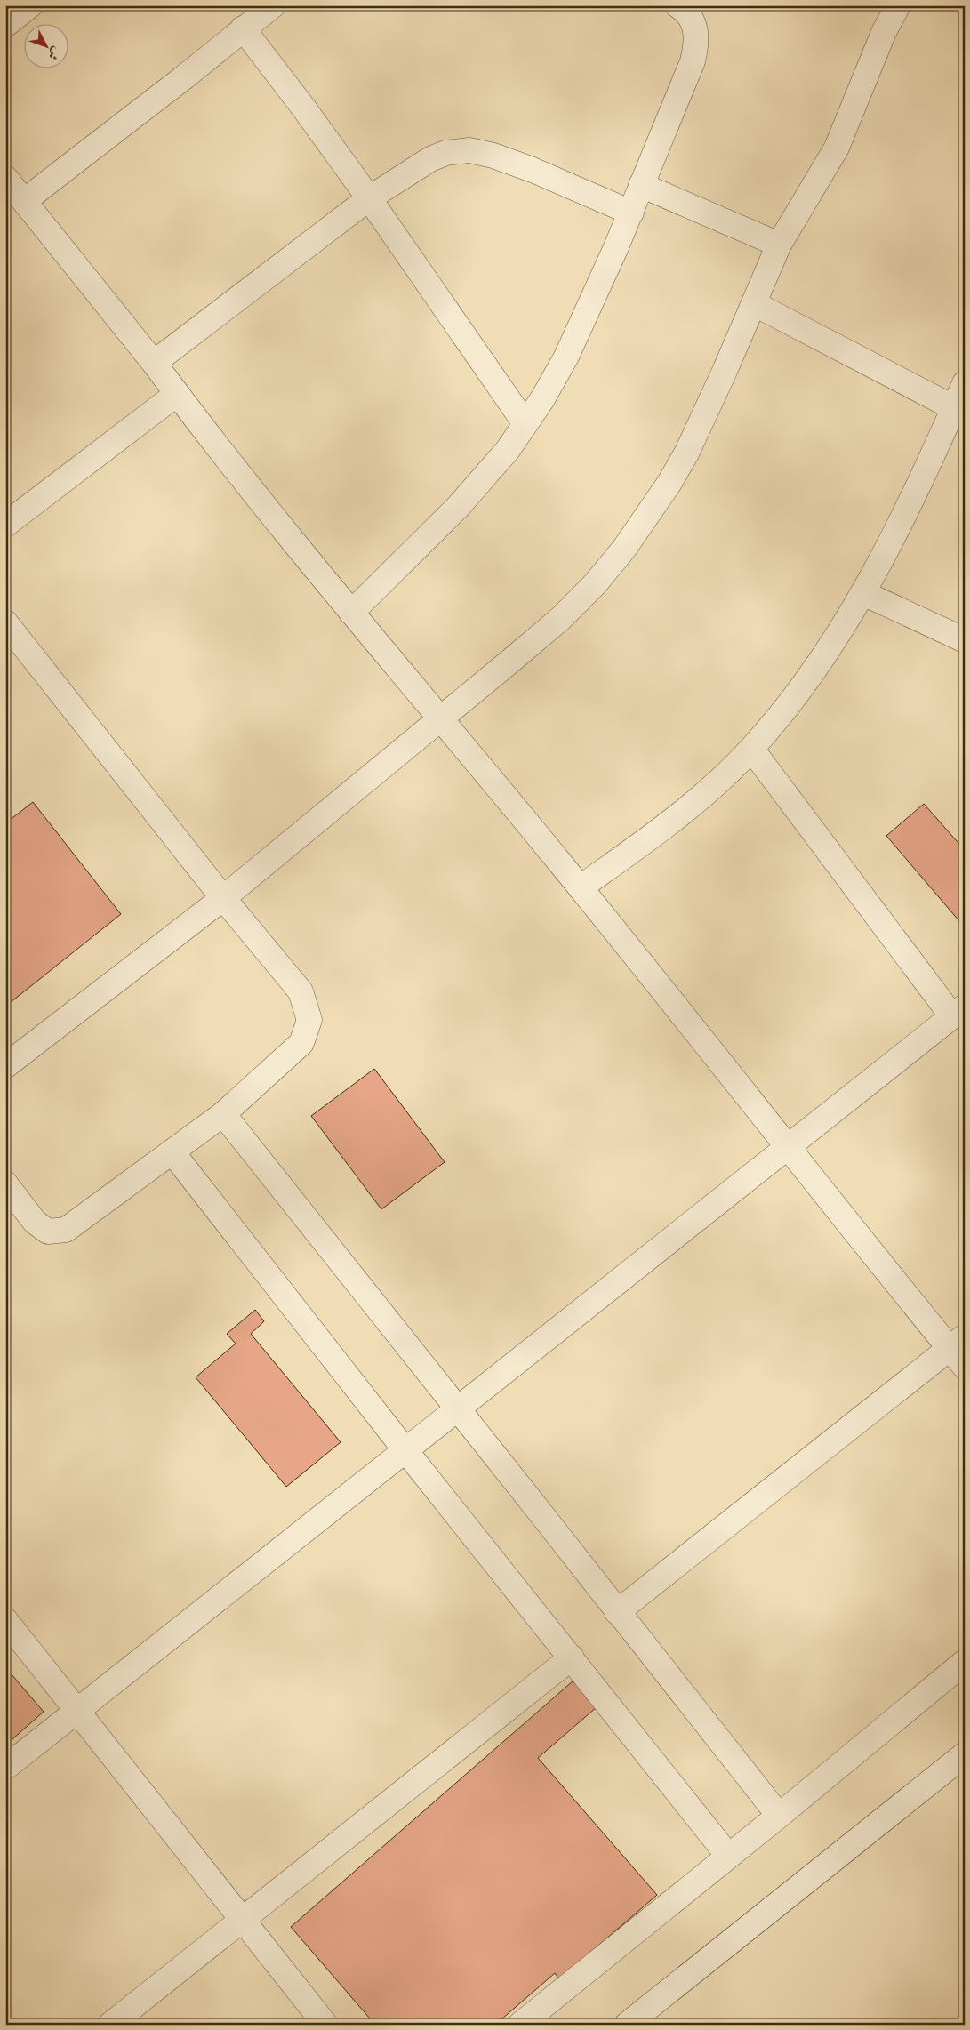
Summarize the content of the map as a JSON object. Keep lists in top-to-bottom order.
{
  "north": "bottom right"
}
